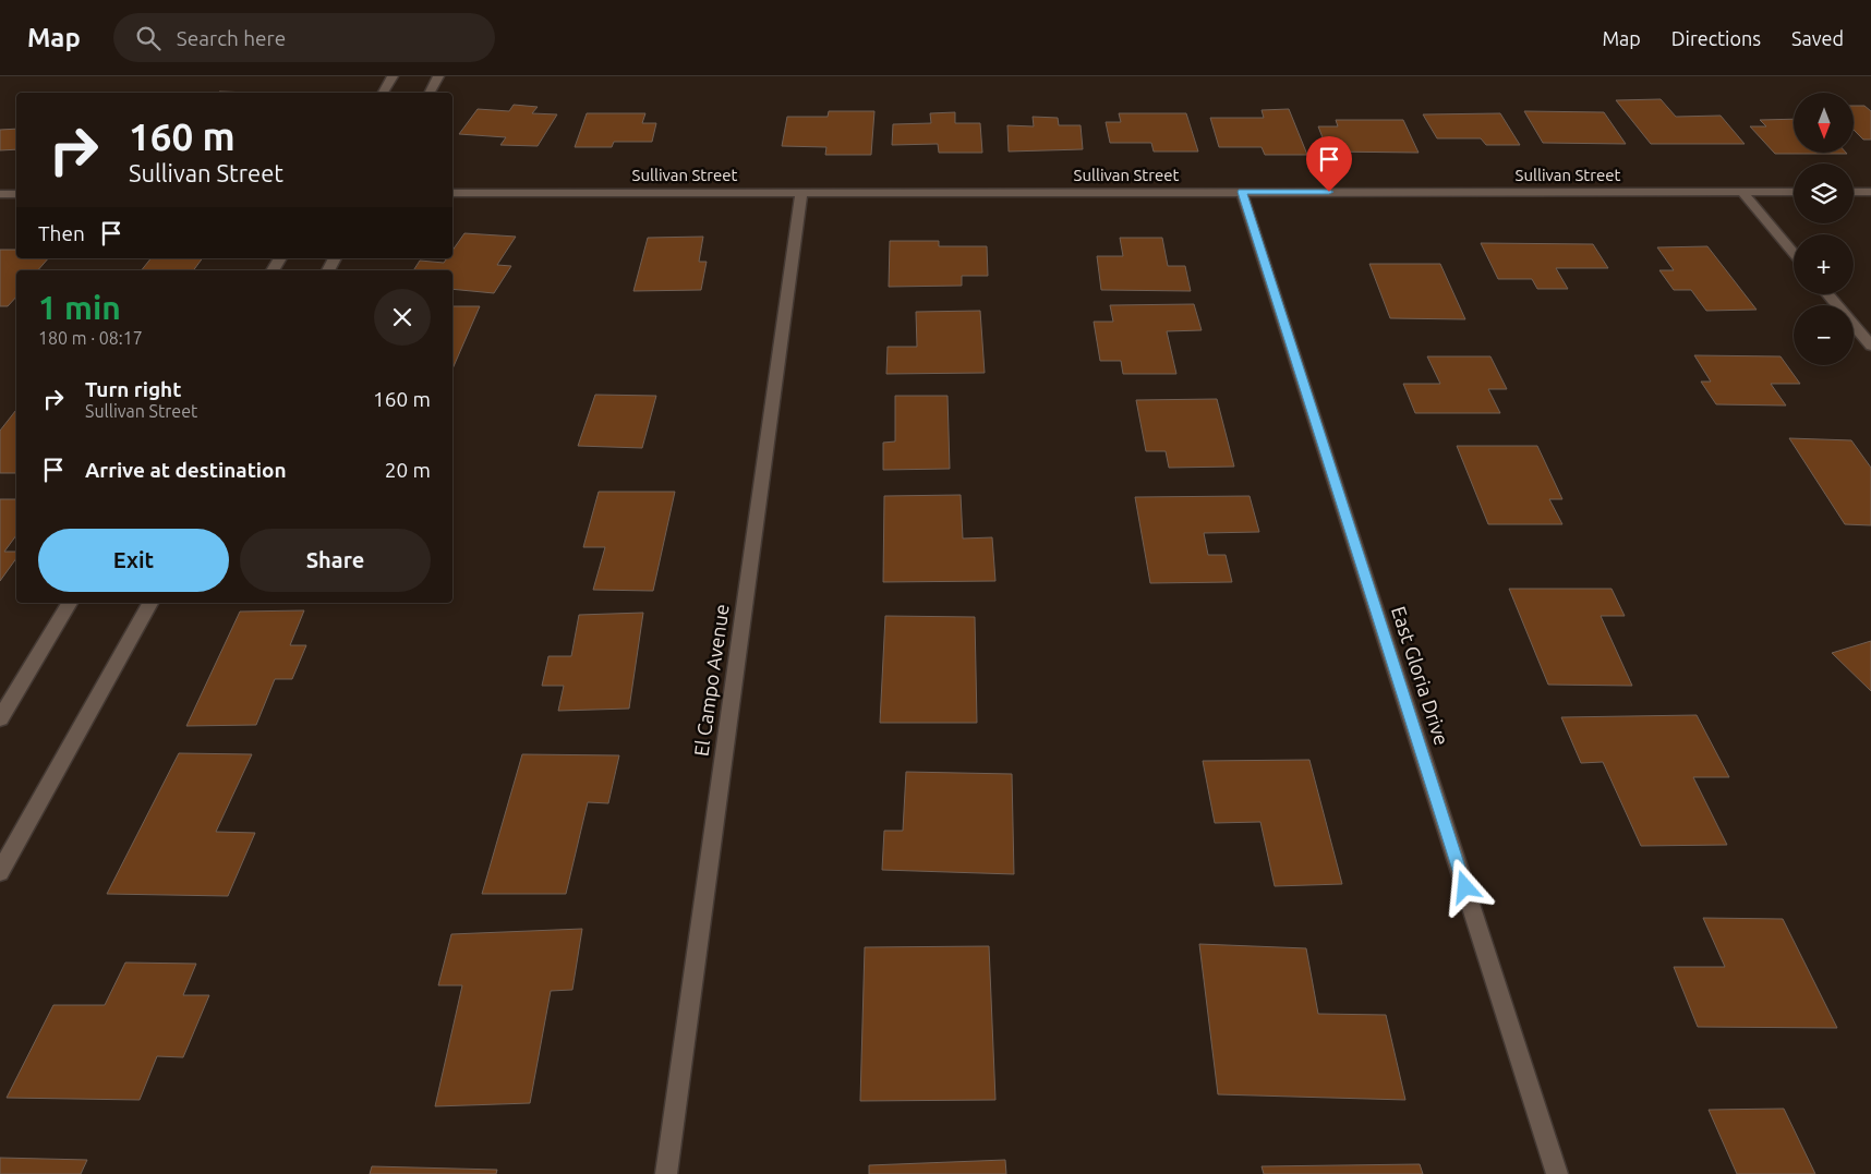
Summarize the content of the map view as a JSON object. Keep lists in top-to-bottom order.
{
  "streets": {
    "street": ["Sullivan Street", "East Gloria Drive", "El Campo Avenue"]
  },
  "crossings": [
    ["Sullivan Street", "East Gloria Drive"],
    ["Sullivan Street", "El Campo Avenue"]
  ],
  "north": "bottom",
  "page": {
    "header": "Map",
    "search": "Search here",
    "nav": ["Map", "Directions", "Saved"],
    "map_buttons": ["+", "−"],
    "turn": ["160 m", "Sullivan Street"],
    "then": "Then",
    "heading": ["1 min", "180 m · 08:17"],
    "list": [
      {
        "name": "Turn right",
        "note": "Sullivan Street",
        "value": "160 m"
      },
      {
        "name": "Arrive at destination",
        "value": "20 m"
      }
    ],
    "buttons": ["Exit", "Share"]
  }
}
